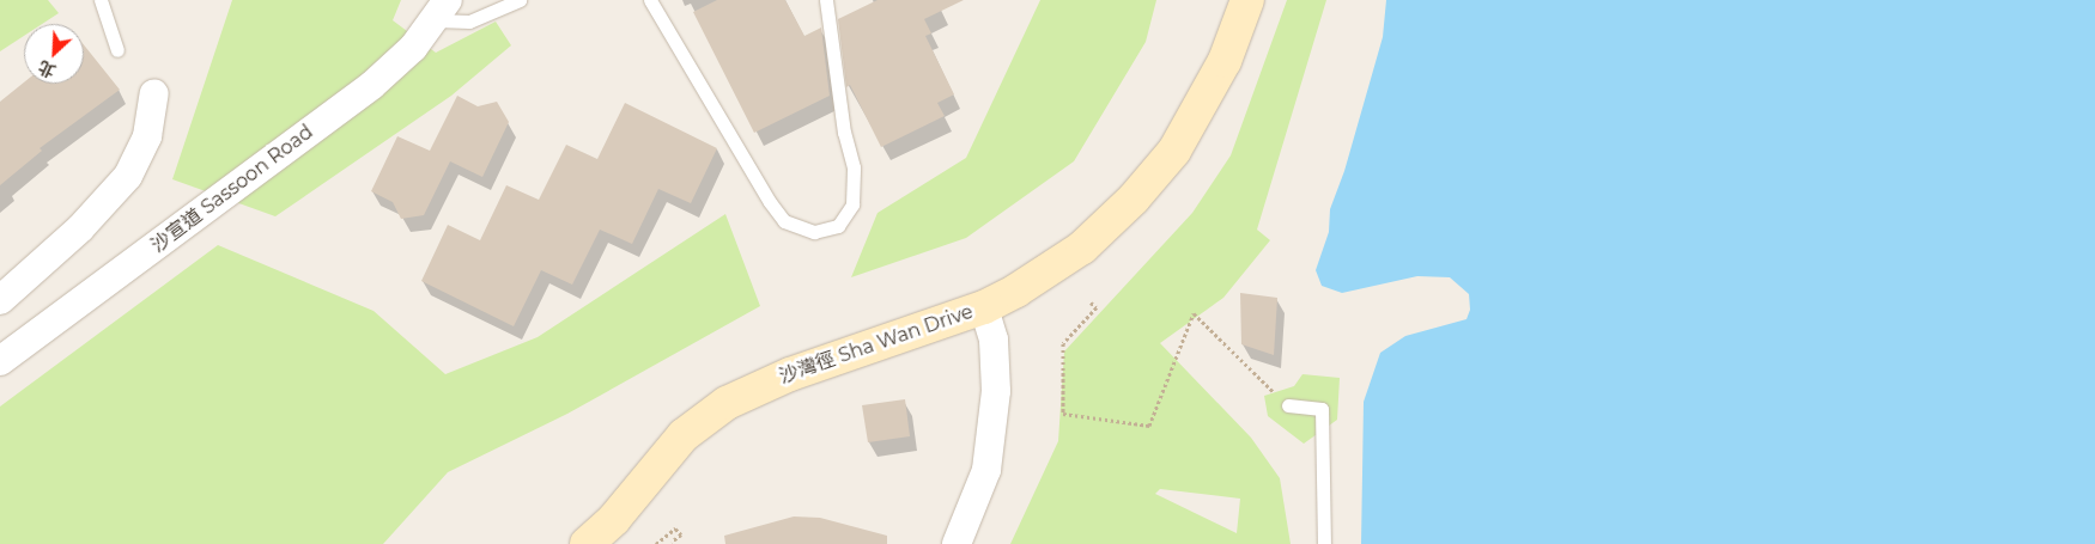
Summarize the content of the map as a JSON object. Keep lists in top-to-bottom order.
{
  "streets": {
    "street": ["沙宣道 Sassoon Road", "沙灣徑 Sha Wan Drive"]
  },
  "north": "bottom left"
}
